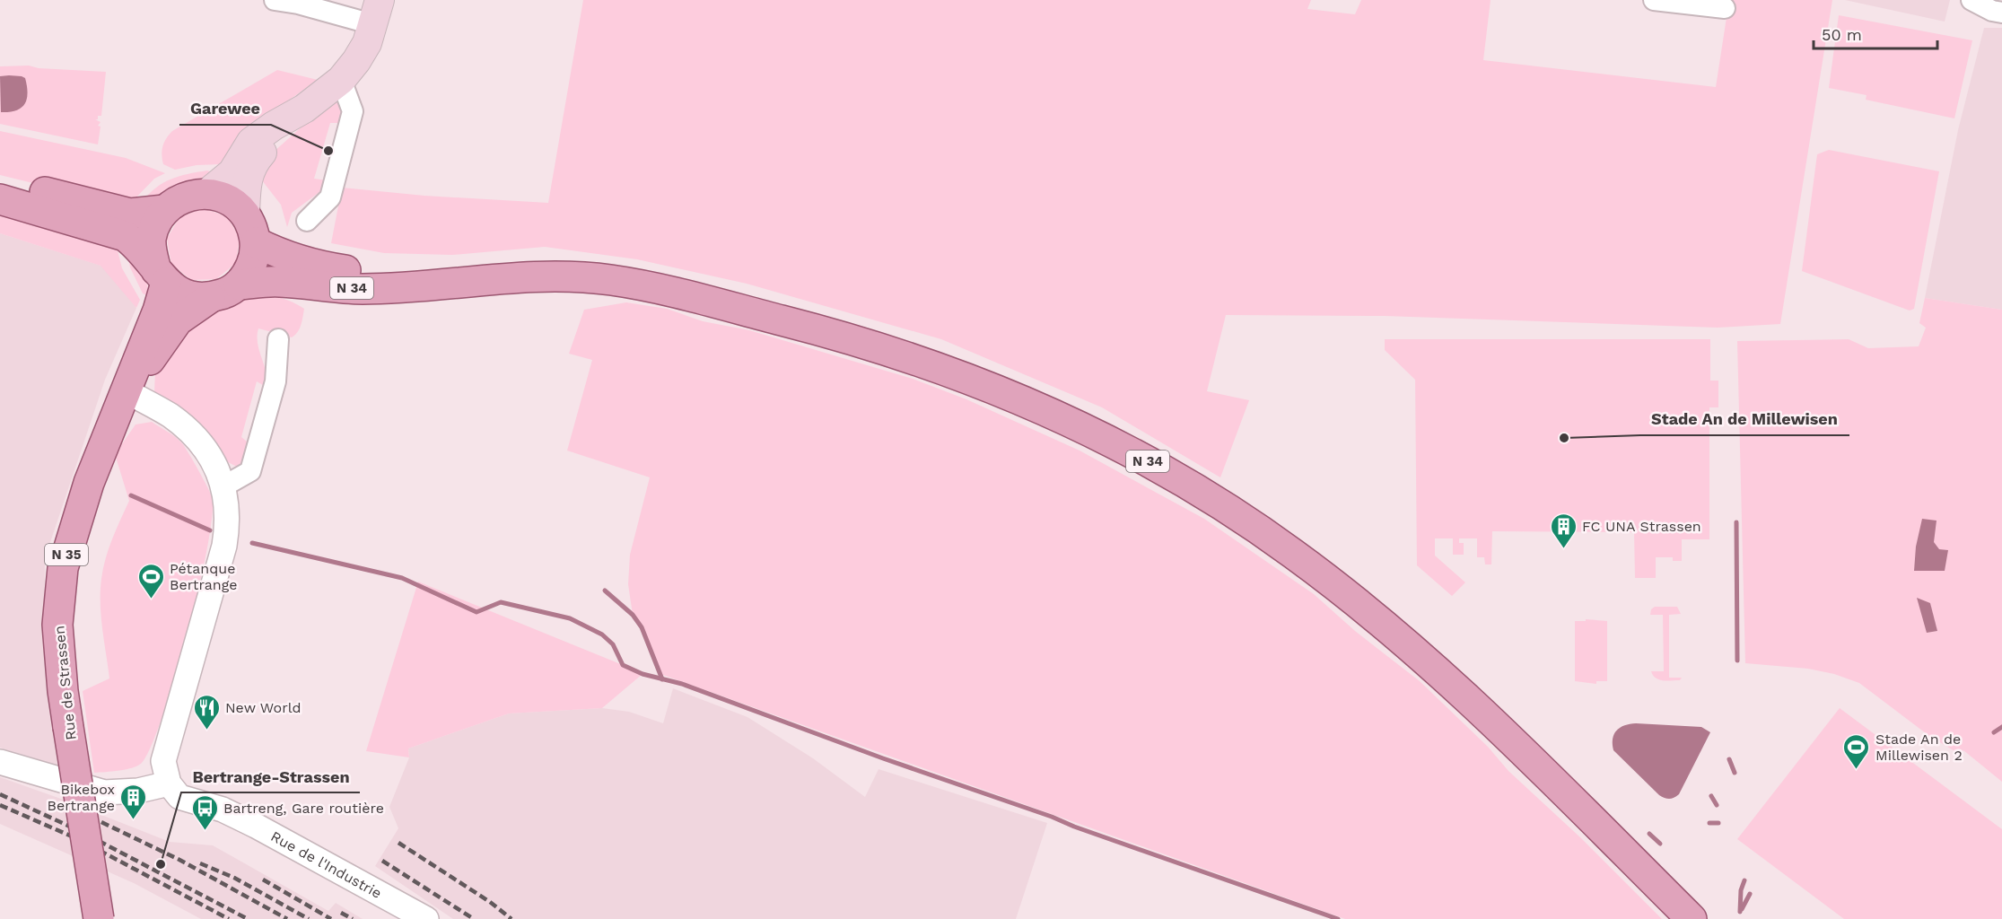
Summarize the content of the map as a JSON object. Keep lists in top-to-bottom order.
{
  "streets": {
    "main road": ["N 34", "N 35", "Rue de Strassen"],
    "street": ["Rue de l'Industrie"]
  },
  "crossings": [
    ["N 34", "Rue de Strassen"]
  ],
  "places": {
    "other": ["Garewee", "Stade An de Millewisen", "Bertrange-Strassen"],
    "building": ["FC UNA Strassen", "Bikebox Bertrange"],
    "sports": ["Pétanque Bertrange", "Stade An de Millewisen 2"],
    "restaurant": ["New World"],
    "bus stop": ["Bartreng, Gare routière"]
  },
  "scale_bar": "50 m"
}
